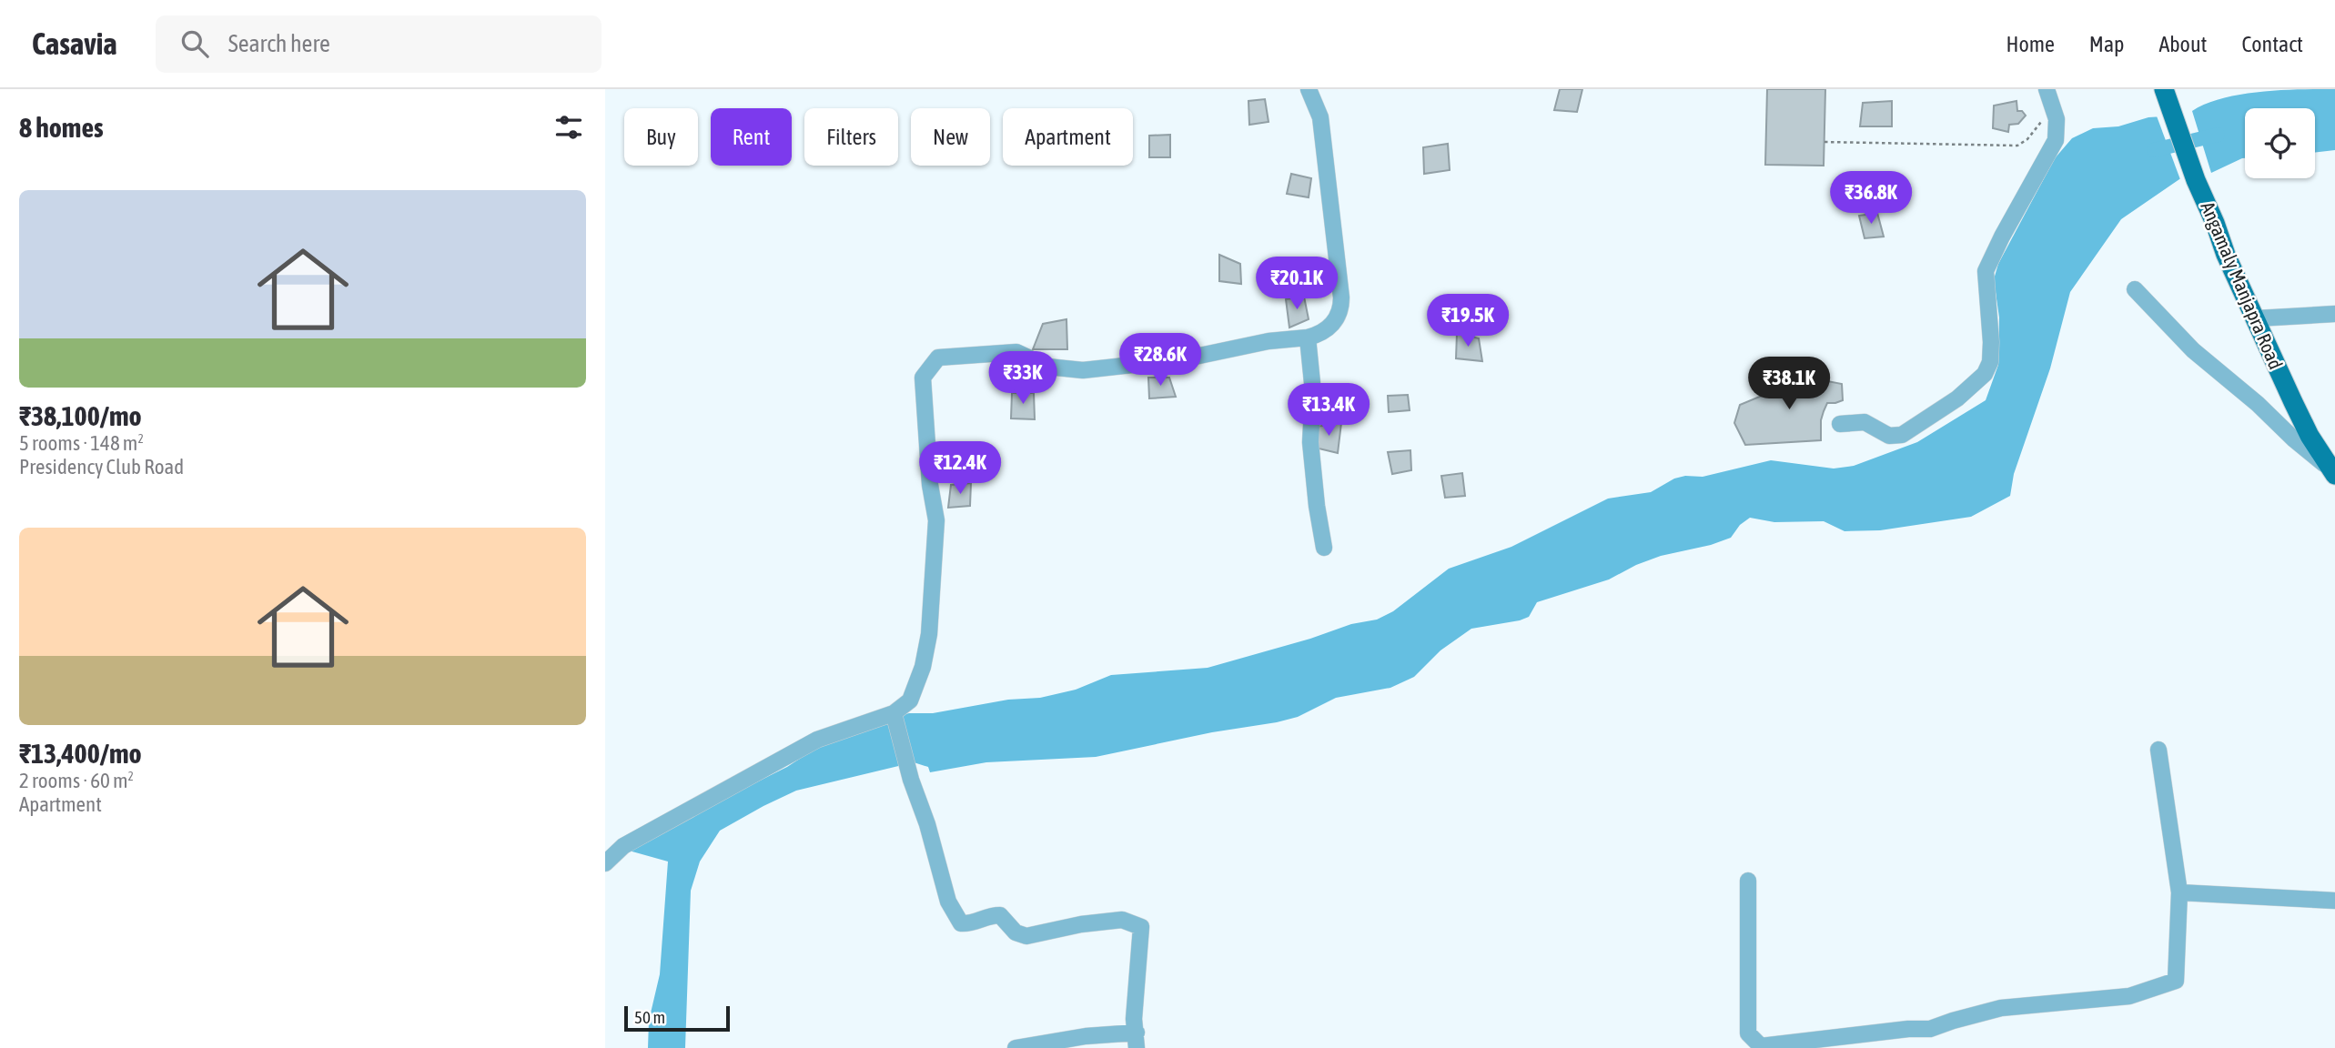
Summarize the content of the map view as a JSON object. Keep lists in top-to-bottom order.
{
  "streets": {
    "main road": ["Angamaly Manjapra Road"]
  },
  "scale_bar": "50 m",
  "page": {
    "header": "Casavia",
    "search": "Search here",
    "nav": [
      "Home",
      "Map",
      "About",
      "Contact"
    ],
    "heading": "8 homes",
    "chip": [
      "Buy",
      "Rent",
      "Filters",
      "New",
      "Apartment"
    ],
    "list": [
      {
        "name": "₹38,100/mo",
        "note": "5 rooms · 148 m² · Presidency Club Road"
      },
      {
        "name": "₹13,400/mo",
        "note": "2 rooms · 60 m² · Apartment"
      }
    ],
    "price": [
      "₹36.8K",
      "₹20.1K",
      "₹19.5K",
      "₹28.6K",
      "₹33K",
      "₹38.1K",
      "₹13.4K",
      "₹12.4K"
    ],
    "scale": "50 m"
  }
}
